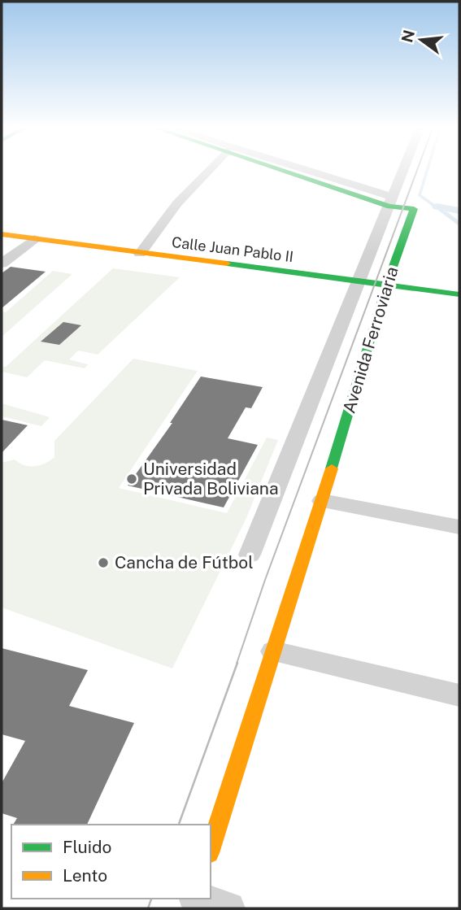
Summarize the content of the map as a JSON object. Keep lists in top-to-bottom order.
{
  "streets": {
    "street": ["Calle Juan Pablo II", "Avenida Ferroviaria"]
  },
  "crossings": [
    ["Calle Juan Pablo II", "Avenida Ferroviaria"]
  ],
  "places": ["Universidad Privada Boliviana", "Cancha de Fútbol"],
  "legend": ["Fluido", "Lento"],
  "north": "left"
}
